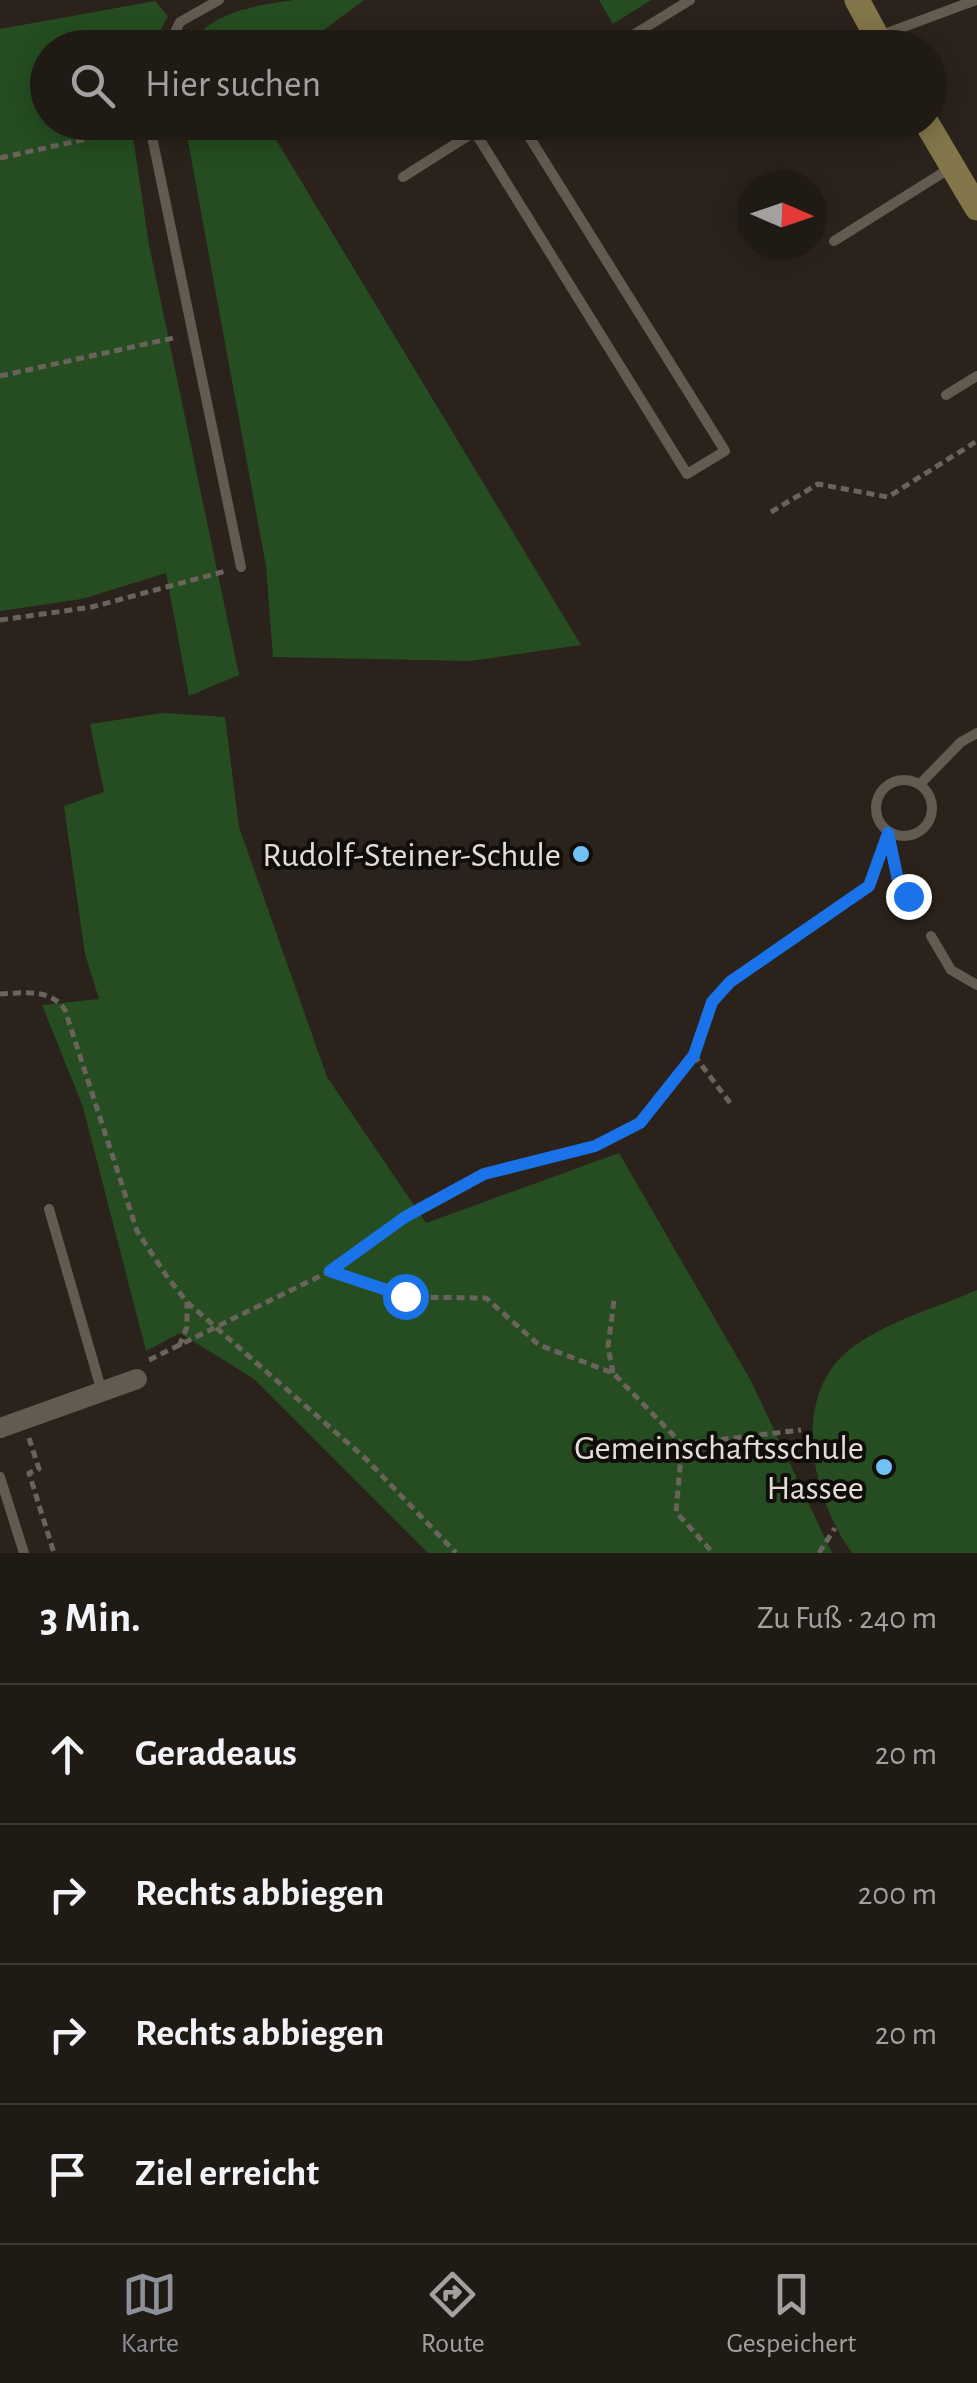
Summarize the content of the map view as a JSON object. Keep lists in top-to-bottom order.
{
  "places": ["Rudolf-Steiner-Schule", "Gemeinschaftsschule Hassee"],
  "north": "right",
  "page": {
    "search": "Hier suchen",
    "heading": ["3 Min.", "Zu Fuß · 240 m"],
    "list": [
      ["Geradeaus", "20 m"],
      ["Rechts abbiegen", "200 m"],
      ["Rechts abbiegen", "20 m"],
      "Ziel erreicht"
    ],
    "nav": ["Karte", "Route", "Gespeichert"]
  }
}
